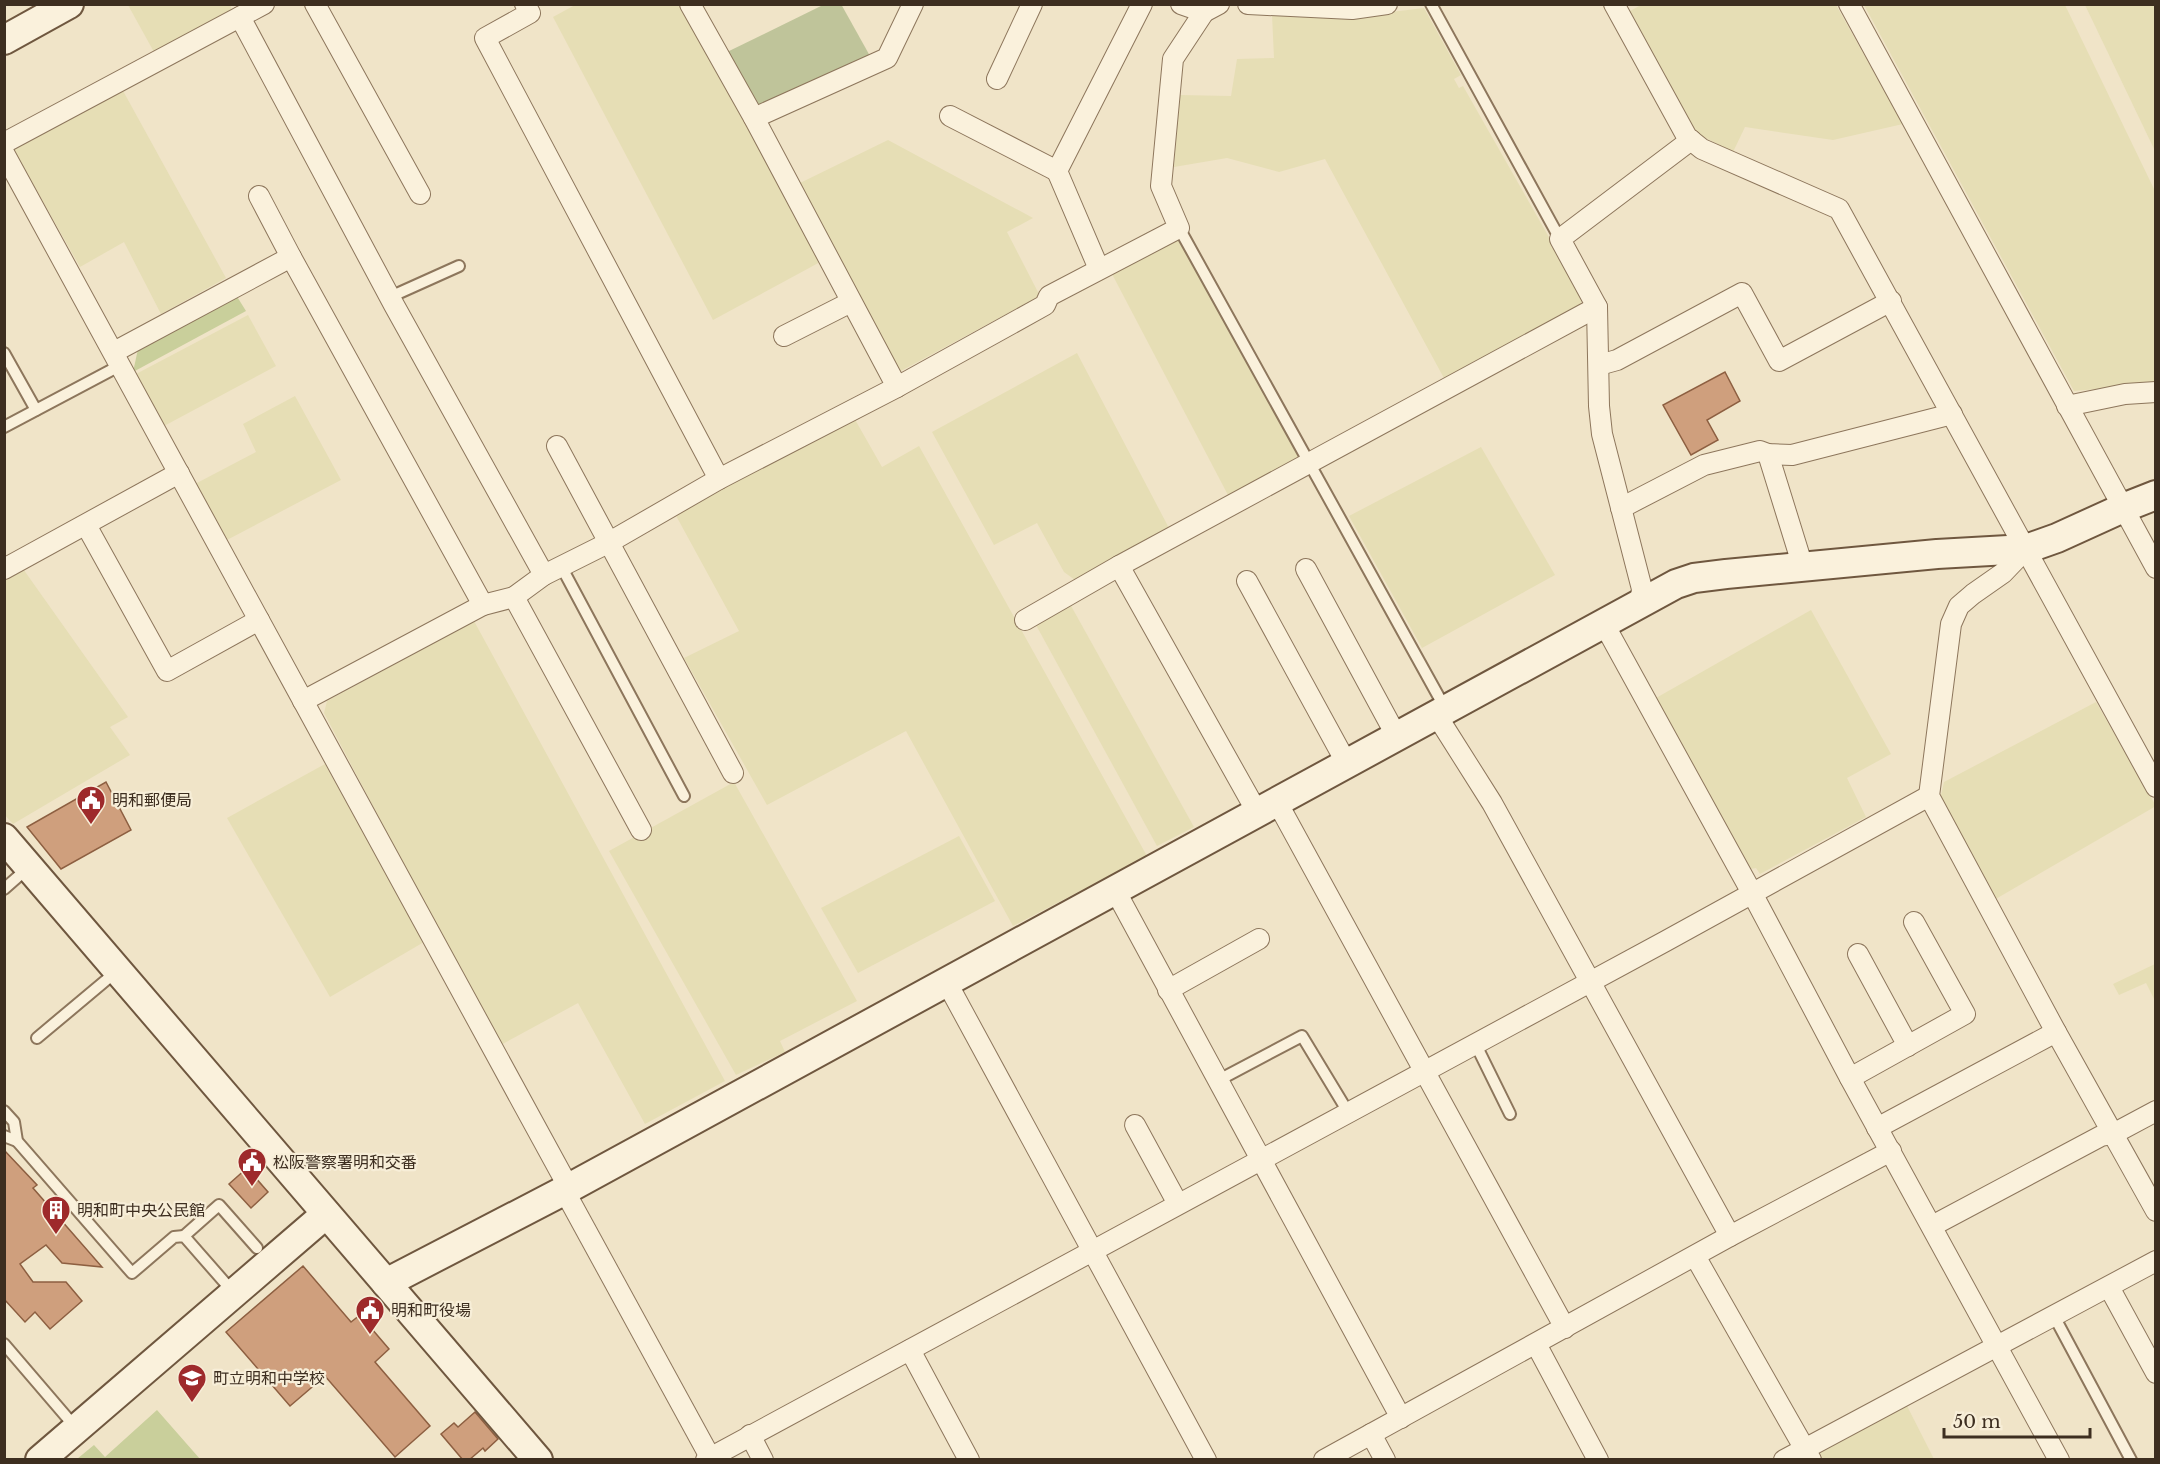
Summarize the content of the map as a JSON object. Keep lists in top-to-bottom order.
{
  "places": {
    "public building": ["明和郵便局", "松阪警察署明和交番", "明和町役場"],
    "building": ["明和町中央公民館"],
    "school or university": ["町立明和中学校"]
  },
  "scale_bar": "50 m"
}
